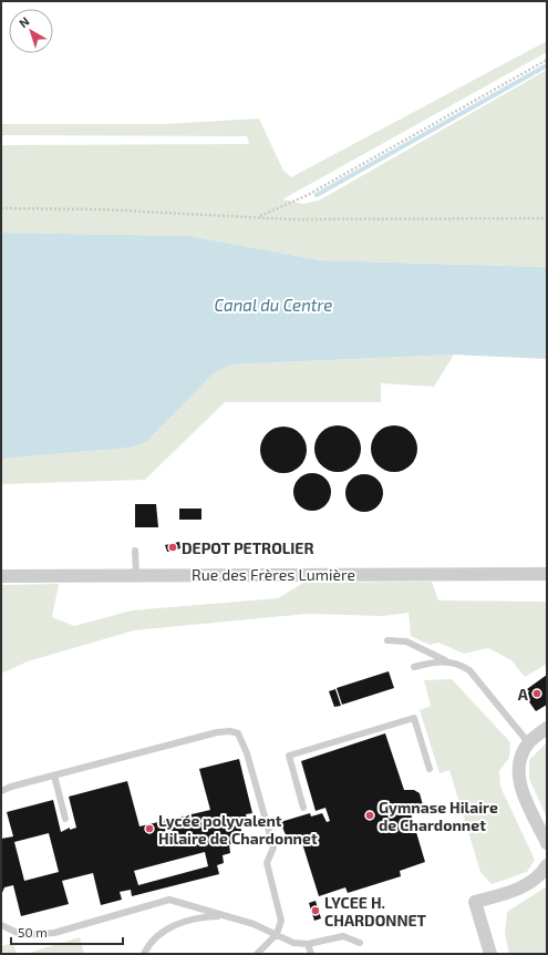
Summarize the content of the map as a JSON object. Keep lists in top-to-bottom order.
{
  "streets": {
    "street": ["Rue des Frères Lumière"]
  },
  "water": ["Canal du Centre"],
  "places": [
    "DEPOT PETROLIER",
    "A",
    "Gymnase Hilaire de Chardonnet",
    "Lycée polyvalent Hilaire de Chardonnet",
    "LYCEE H. CHARDONNET"
  ],
  "scale_bar": "50 m",
  "north": "top left"
}
